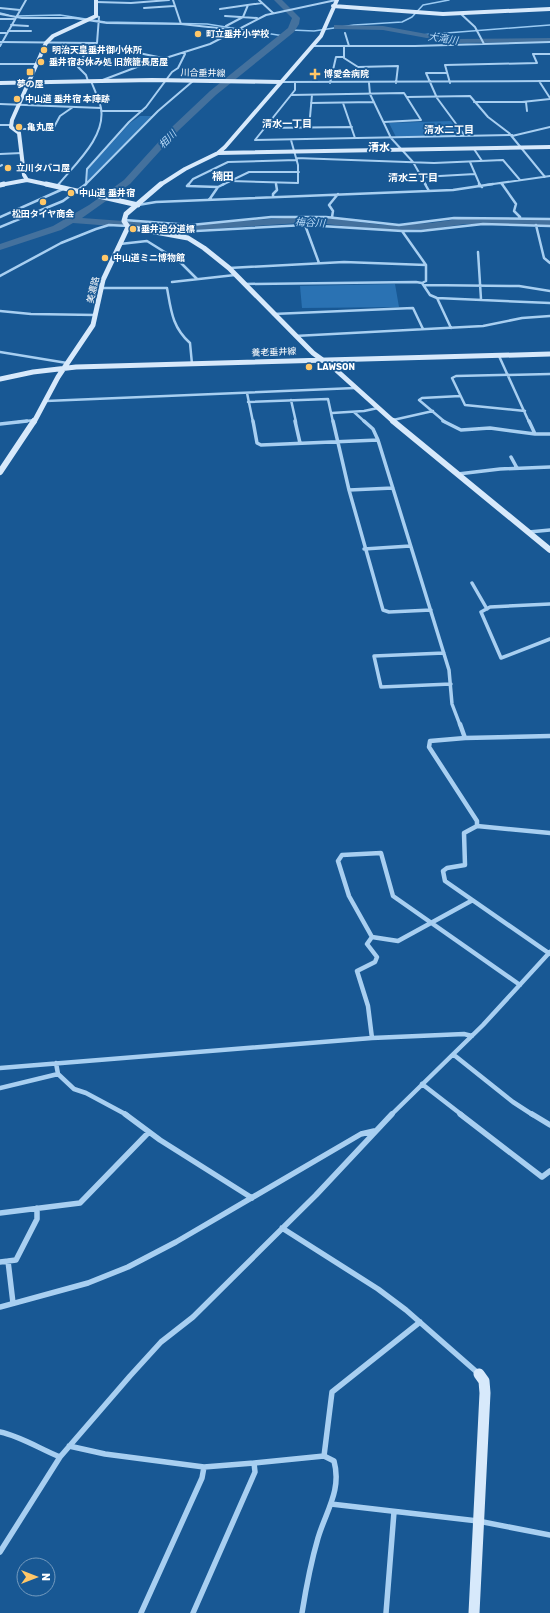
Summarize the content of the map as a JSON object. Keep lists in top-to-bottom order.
{
  "streets": {
    "street": ["川合垂井線", "美濃路", "養老垂井線"]
  },
  "crossings": [
    ["美濃路", "養老垂井線"]
  ],
  "districts": [
    "清水一丁目",
    "清水二丁目",
    "清水",
    "楠田",
    "清水三丁目"
  ],
  "water": ["大滝川", "相川", "梅谷川"],
  "places": {
    "other": [
      "町立垂井小学校",
      "明治天皇垂井御小休所",
      "垂井宿お休み処 旧旅籠長居屋",
      "中山道 垂井宿 本陣跡",
      "亀丸屋",
      "立川タバコ屋",
      "中山道 垂井宿",
      "松田タイヤ商会",
      "垂井追分道標",
      "中山道ミニ博物館",
      "LAWSON"
    ],
    "transit": ["夢の屋"],
    "health": ["博愛会病院"]
  },
  "north": "right"
}
